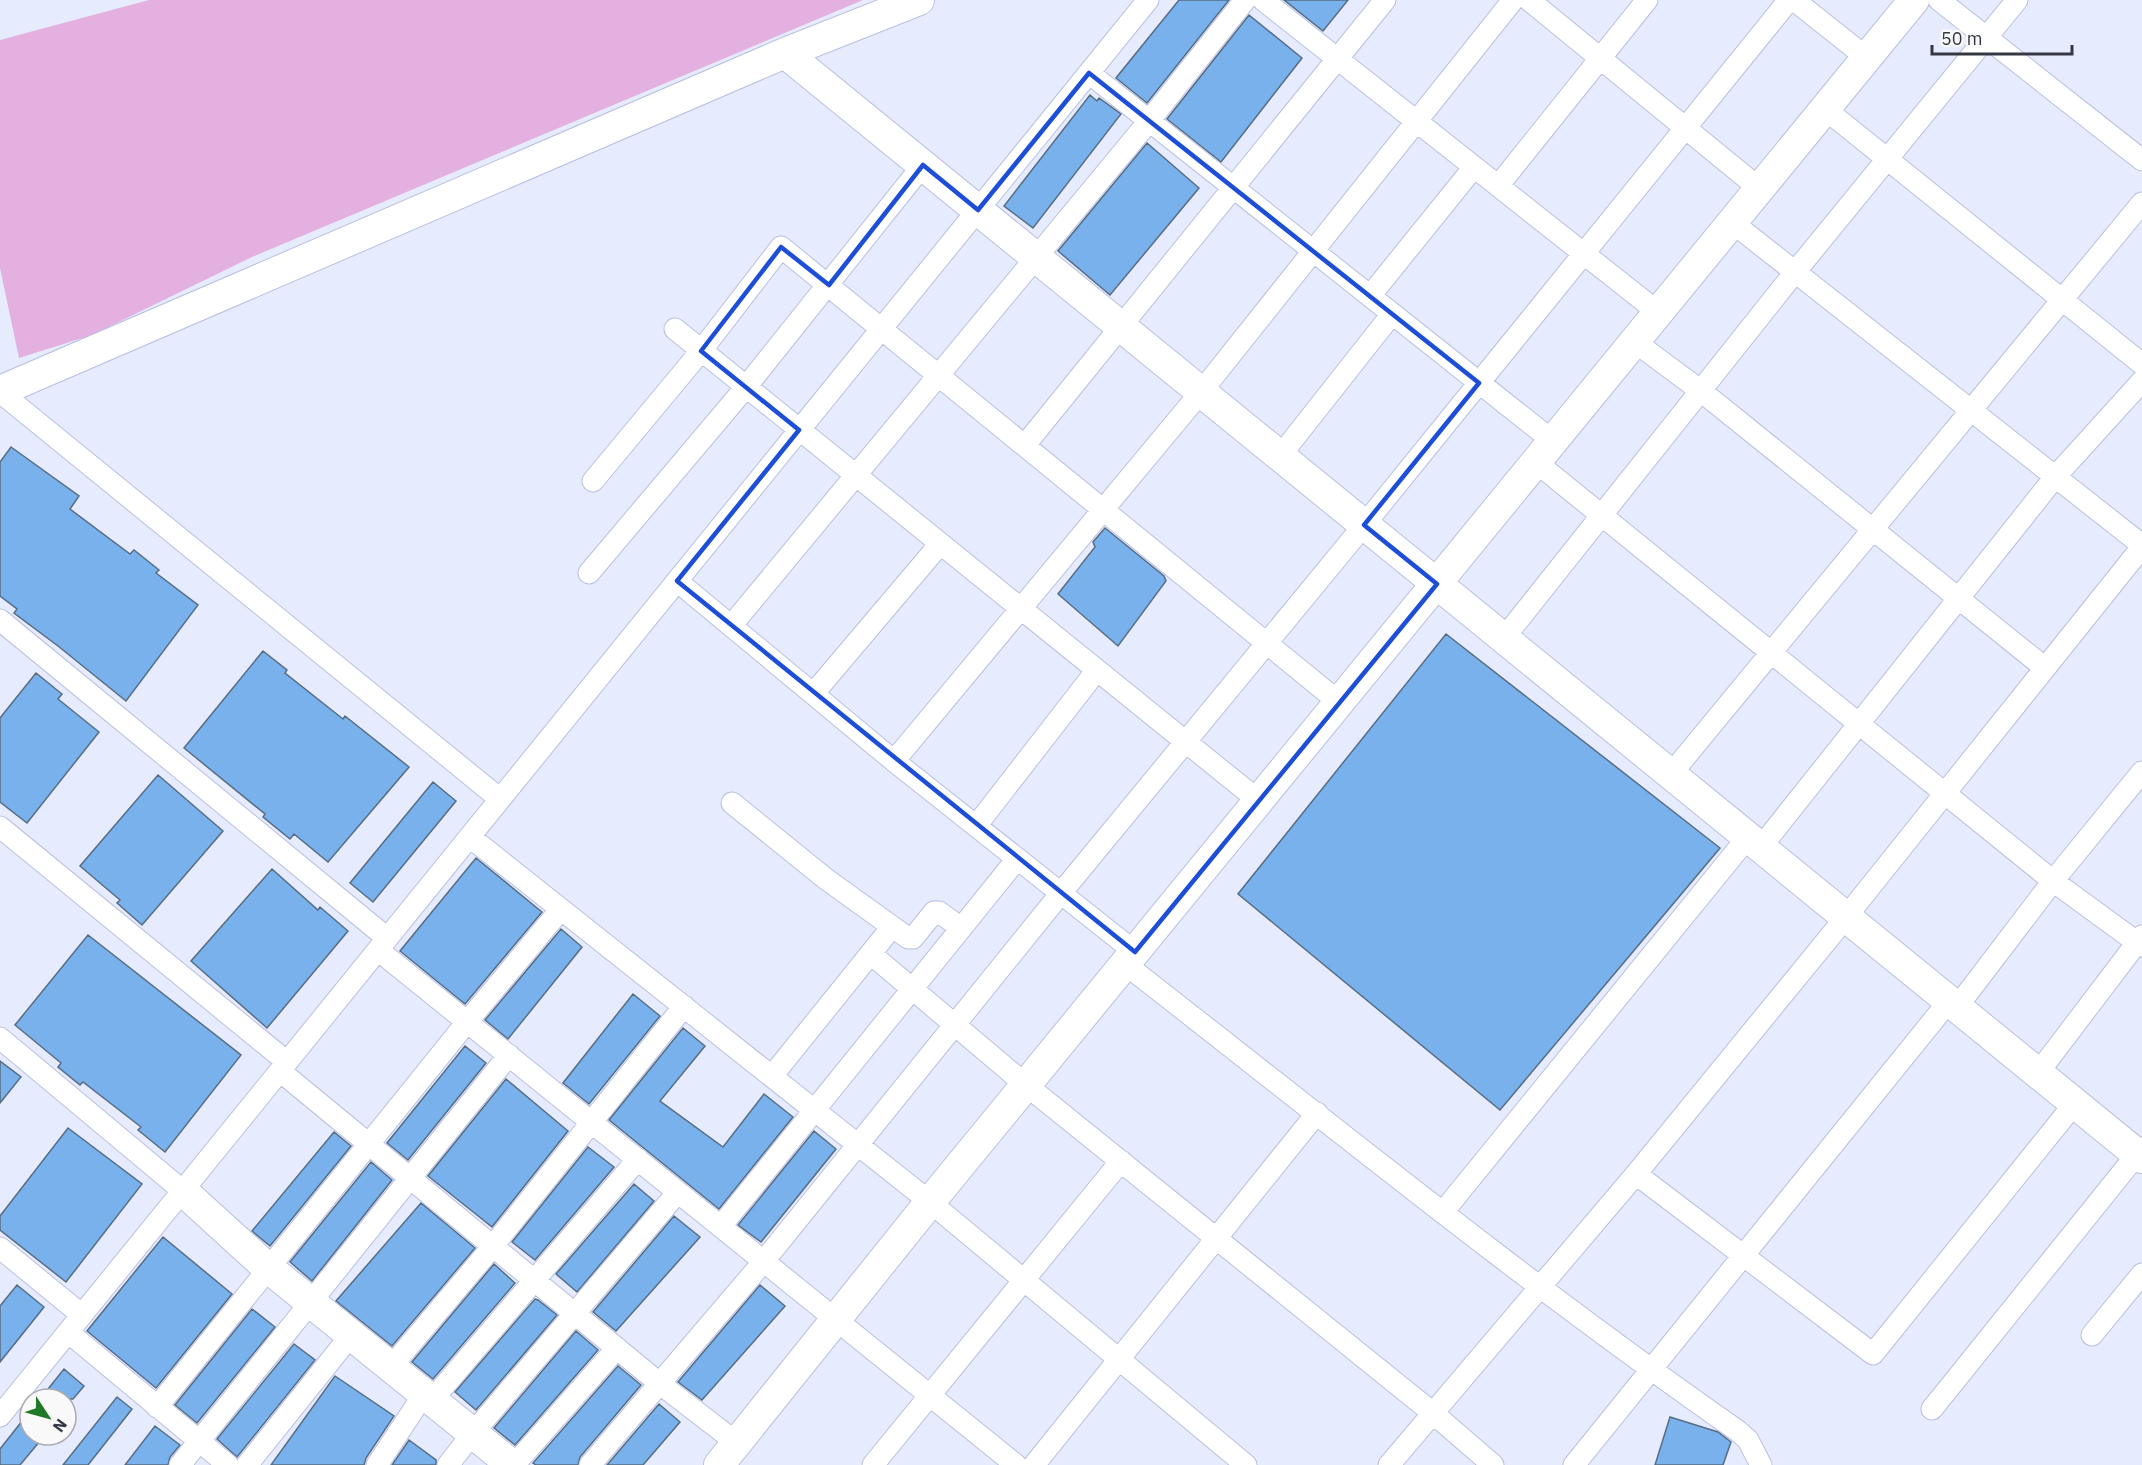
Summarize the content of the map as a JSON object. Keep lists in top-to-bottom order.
{
  "scale_bar": "50 m",
  "north": "bottom right"
}
